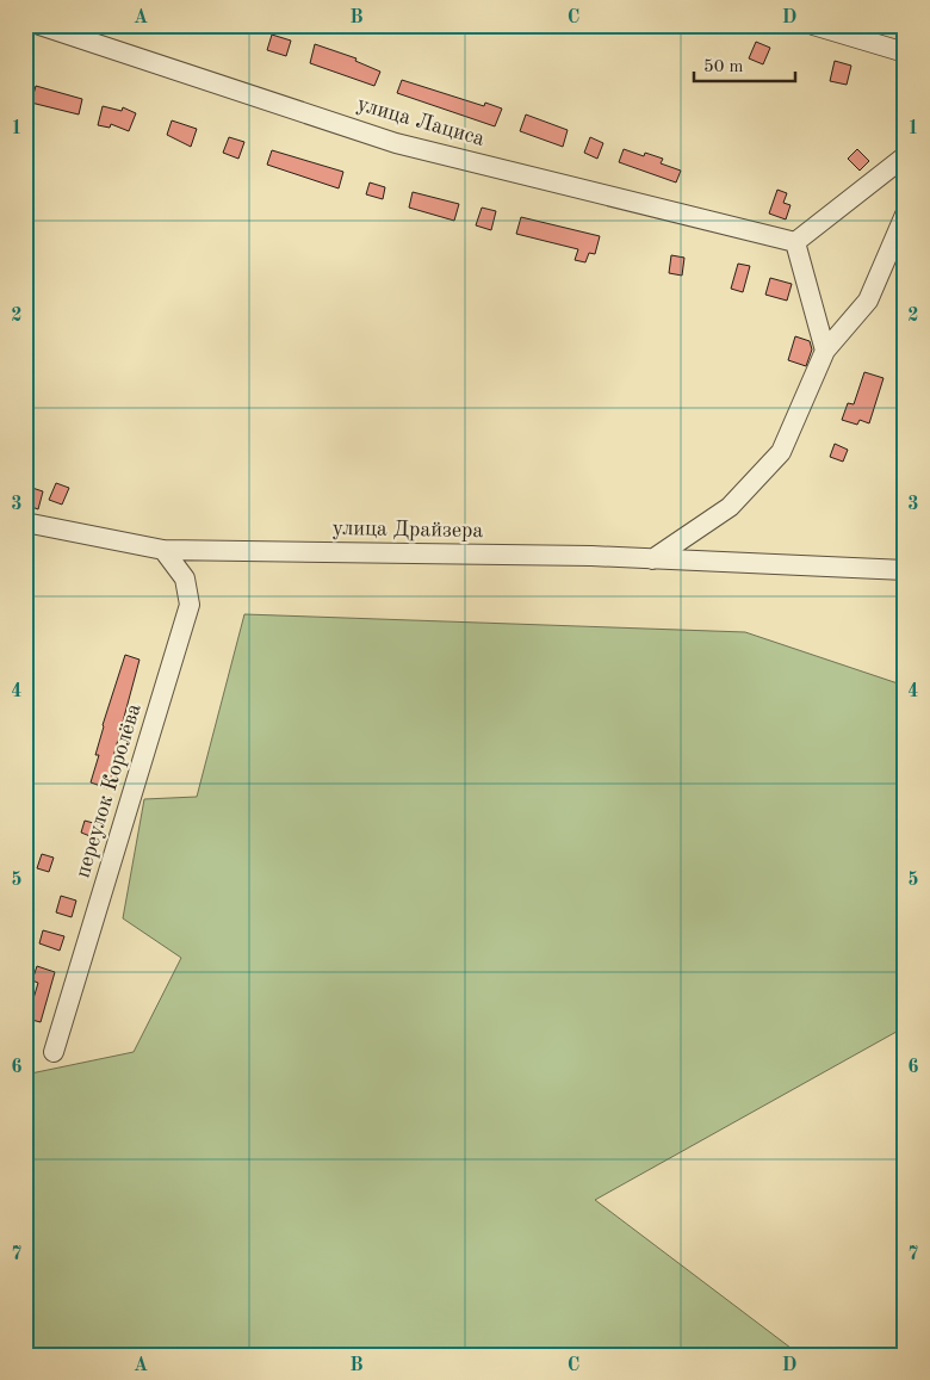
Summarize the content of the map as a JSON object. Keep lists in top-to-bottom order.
{
  "streets": {
    "street": ["улица Лациса", "улица Драйзера", "переулок Королёва"]
  },
  "crossings": [
    ["улица Драйзера", "переулок Королёва"]
  ],
  "scale_bar": "50 m",
  "grid": {
    "columns": [
      "A",
      "B",
      "C",
      "D"
    ],
    "rows": [
      "1",
      "2",
      "3",
      "4",
      "5",
      "6",
      "7"
    ]
  }
}
